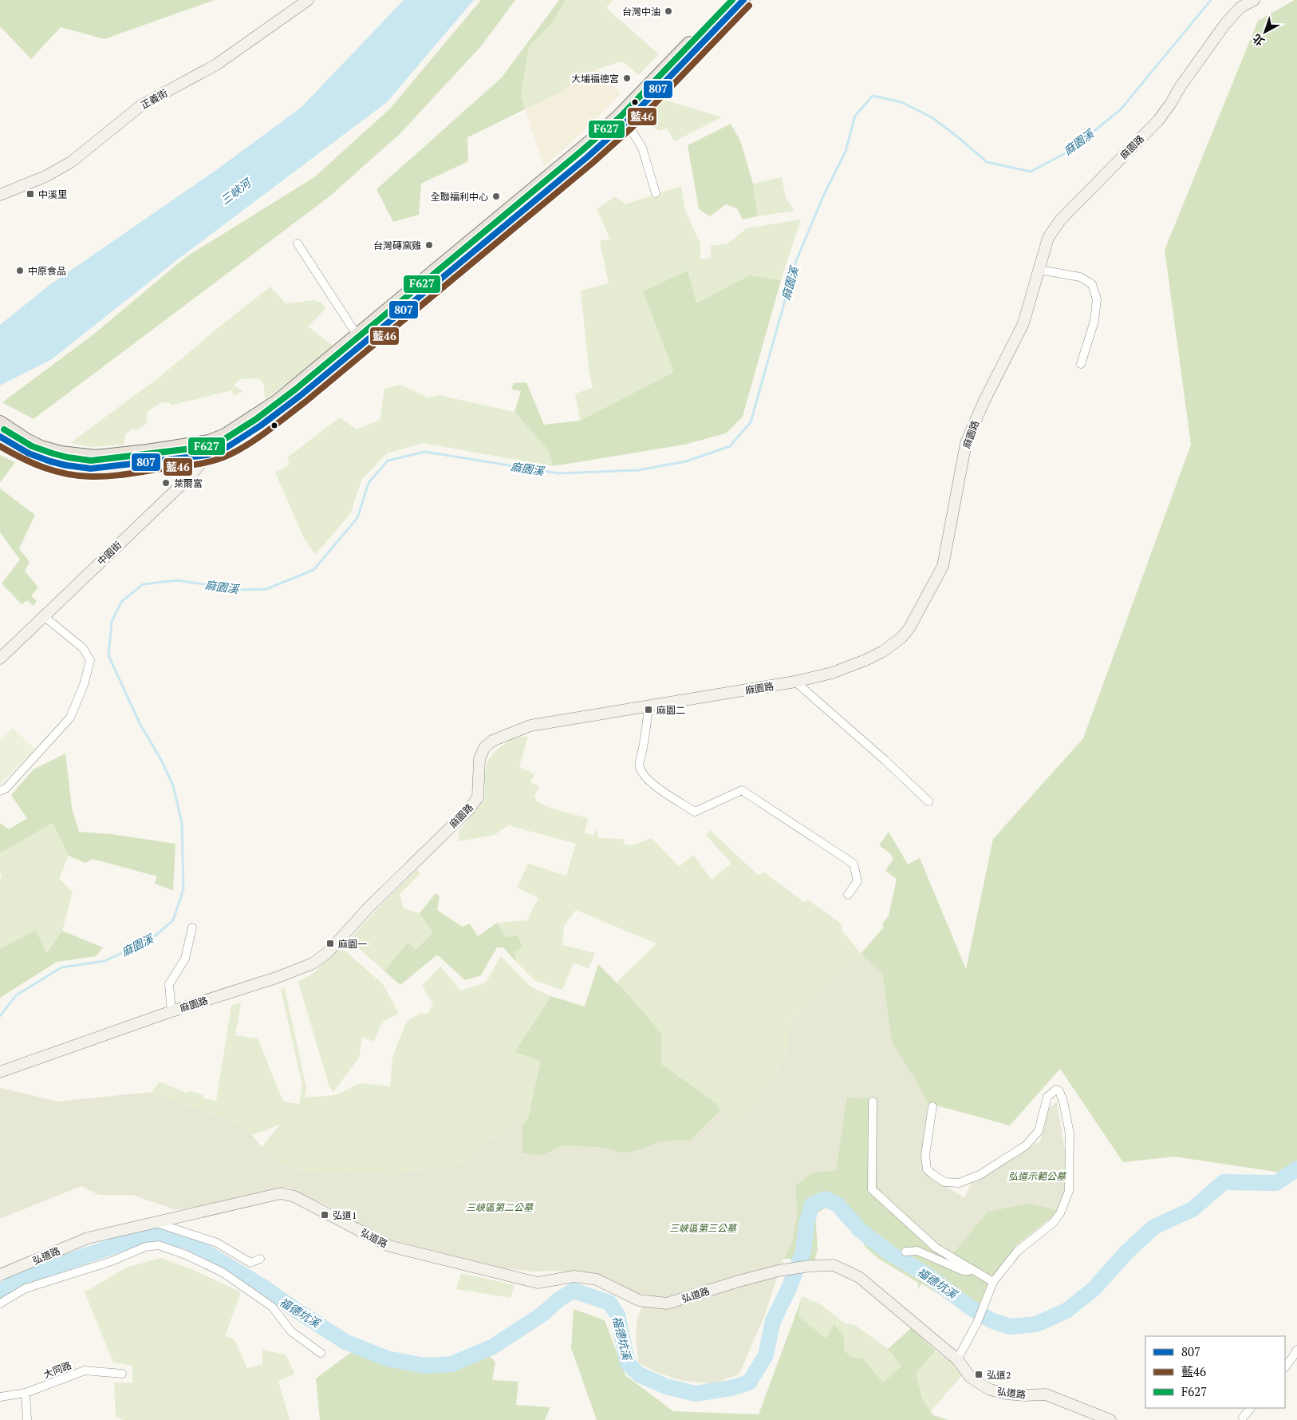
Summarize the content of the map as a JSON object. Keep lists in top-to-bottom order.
{
  "streets": {
    "street": [
      "正義街",
      "麻園路",
      "中園街",
      "弘道路",
      "大同路"
    ]
  },
  "water": ["麻園溪", "三峽河", "福德坑溪"],
  "parks": ["弘道示範公墓", "三峽區第二公墓", "三峽區第三公墓"],
  "places": {
    "other": [
      "台灣中油",
      "大埔福德宮",
      "全聯福利中心",
      "台灣磚窯雞",
      "中原食品",
      "萊爾富"
    ],
    "transit": [
      "中溪里",
      "麻園二",
      "麻園一",
      "弘道1",
      "弘道2"
    ]
  },
  "lines": ["transit line 807", "transit line F627", "transit line 藍46"],
  "legend": ["807", "藍46", "F627"],
  "north": "bottom left"
}
